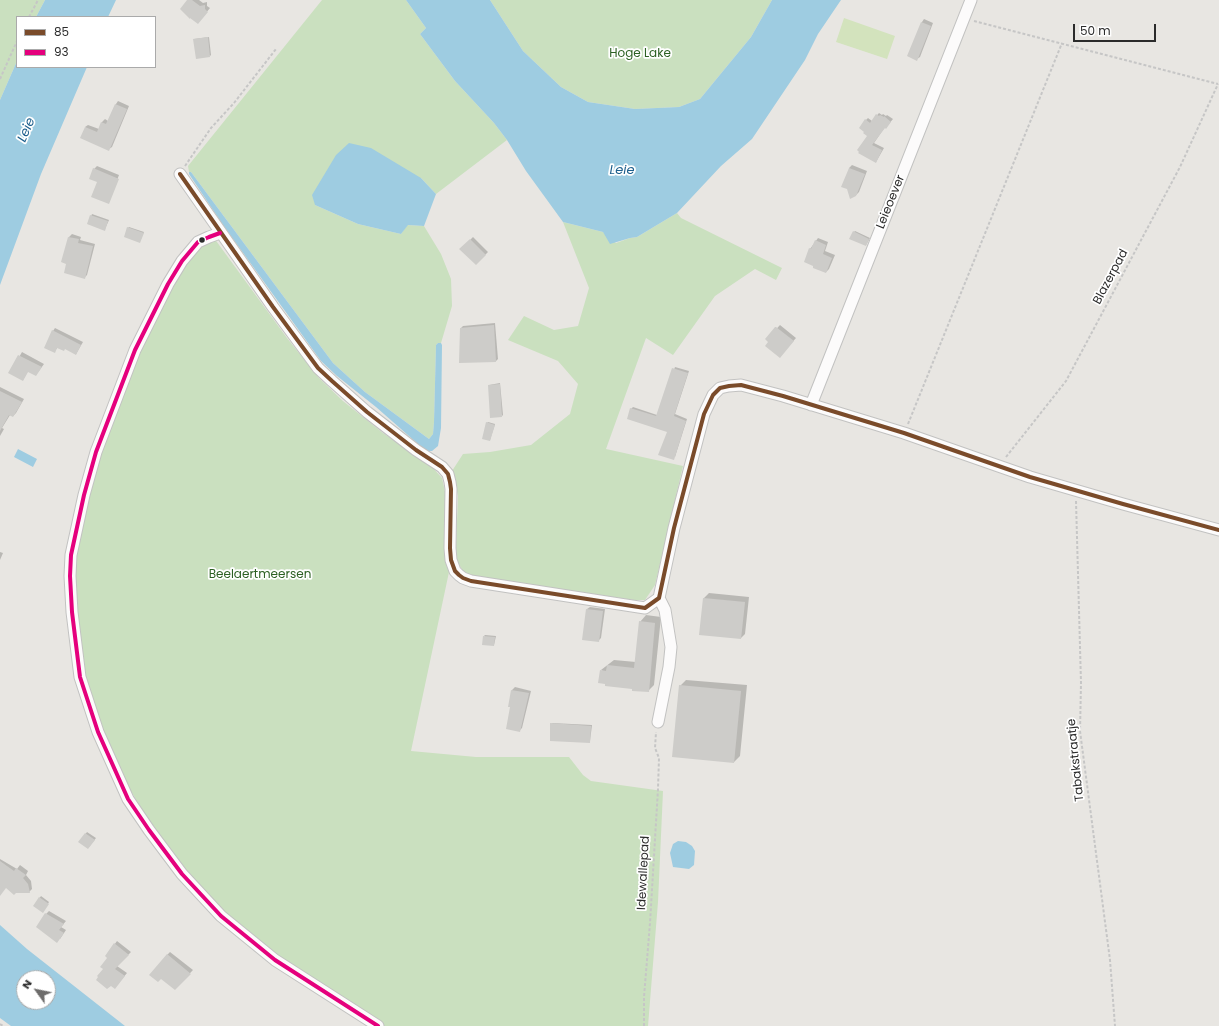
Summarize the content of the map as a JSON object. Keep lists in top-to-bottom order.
{
  "streets": {
    "street": ["Leieoever"],
    "path": ["Blazerpad", "Tabakstraatje", "Idewallepad"]
  },
  "water": ["Leie"],
  "parks": ["Hoge Lake", "Beelaertmeersen"],
  "lines": ["transit line 85", "transit line 93"],
  "legend": ["85", "93"],
  "scale_bar": "50 m",
  "north": "top left"
}
